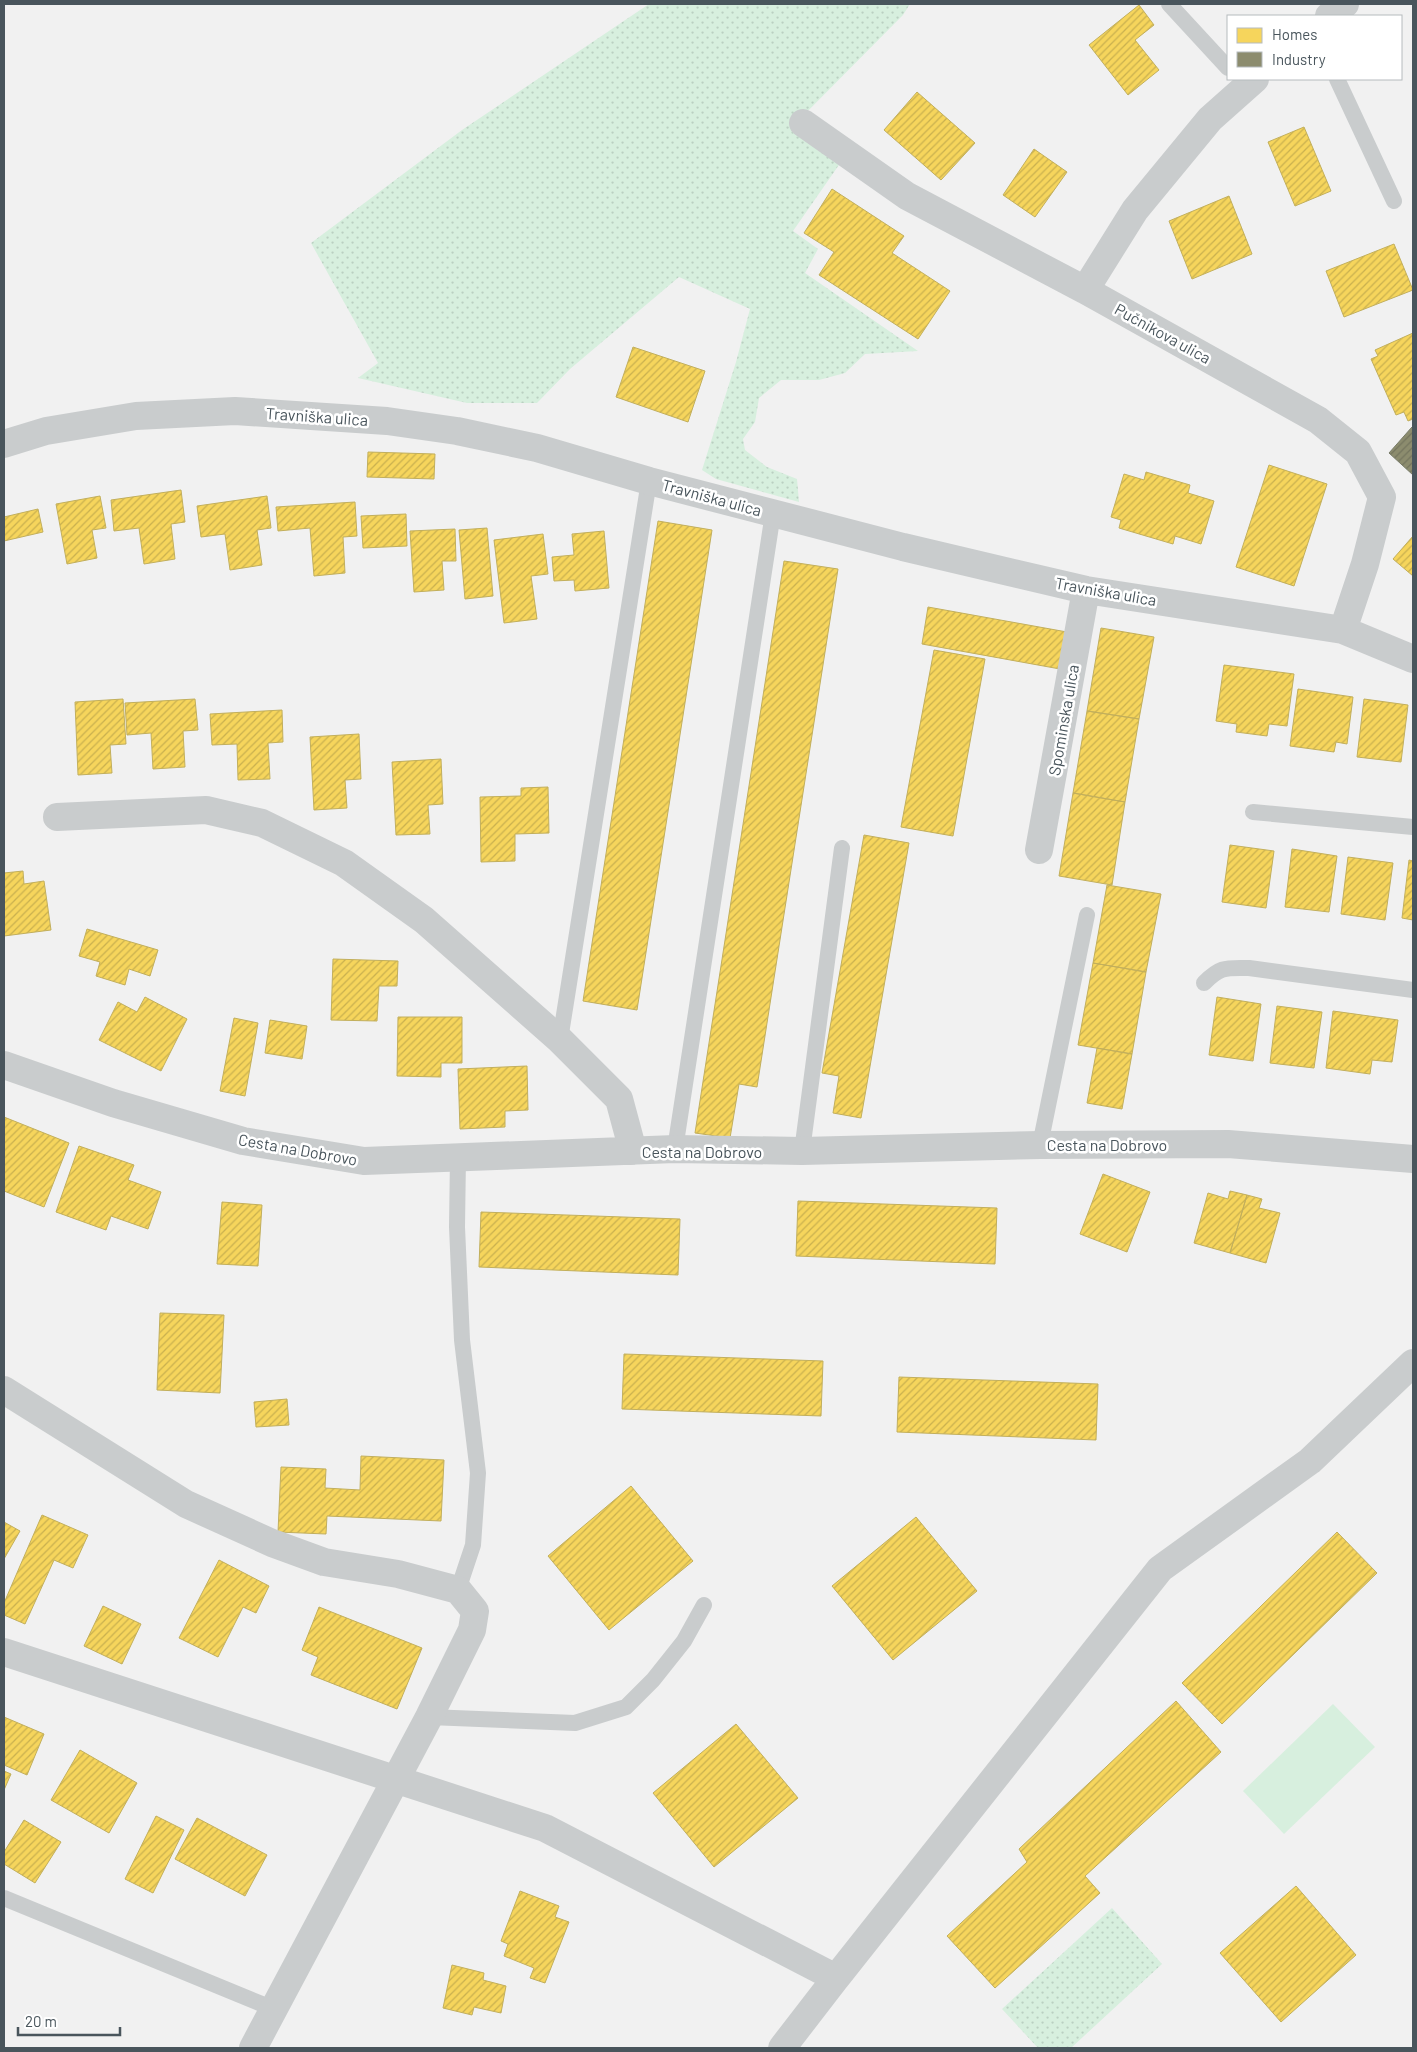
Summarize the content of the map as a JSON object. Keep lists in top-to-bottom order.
{
  "streets": {
    "street": [
      "Pučnikova ulica",
      "Travniška ulica",
      "Spominska ulica",
      "Cesta na Dobrovo"
    ]
  },
  "crossings": [
    ["Pučnikova ulica", "Travniška ulica"],
    ["Travniška ulica", "Spominska ulica"]
  ],
  "legend": ["Homes", "Industry"],
  "scale_bar": "20 m"
}
